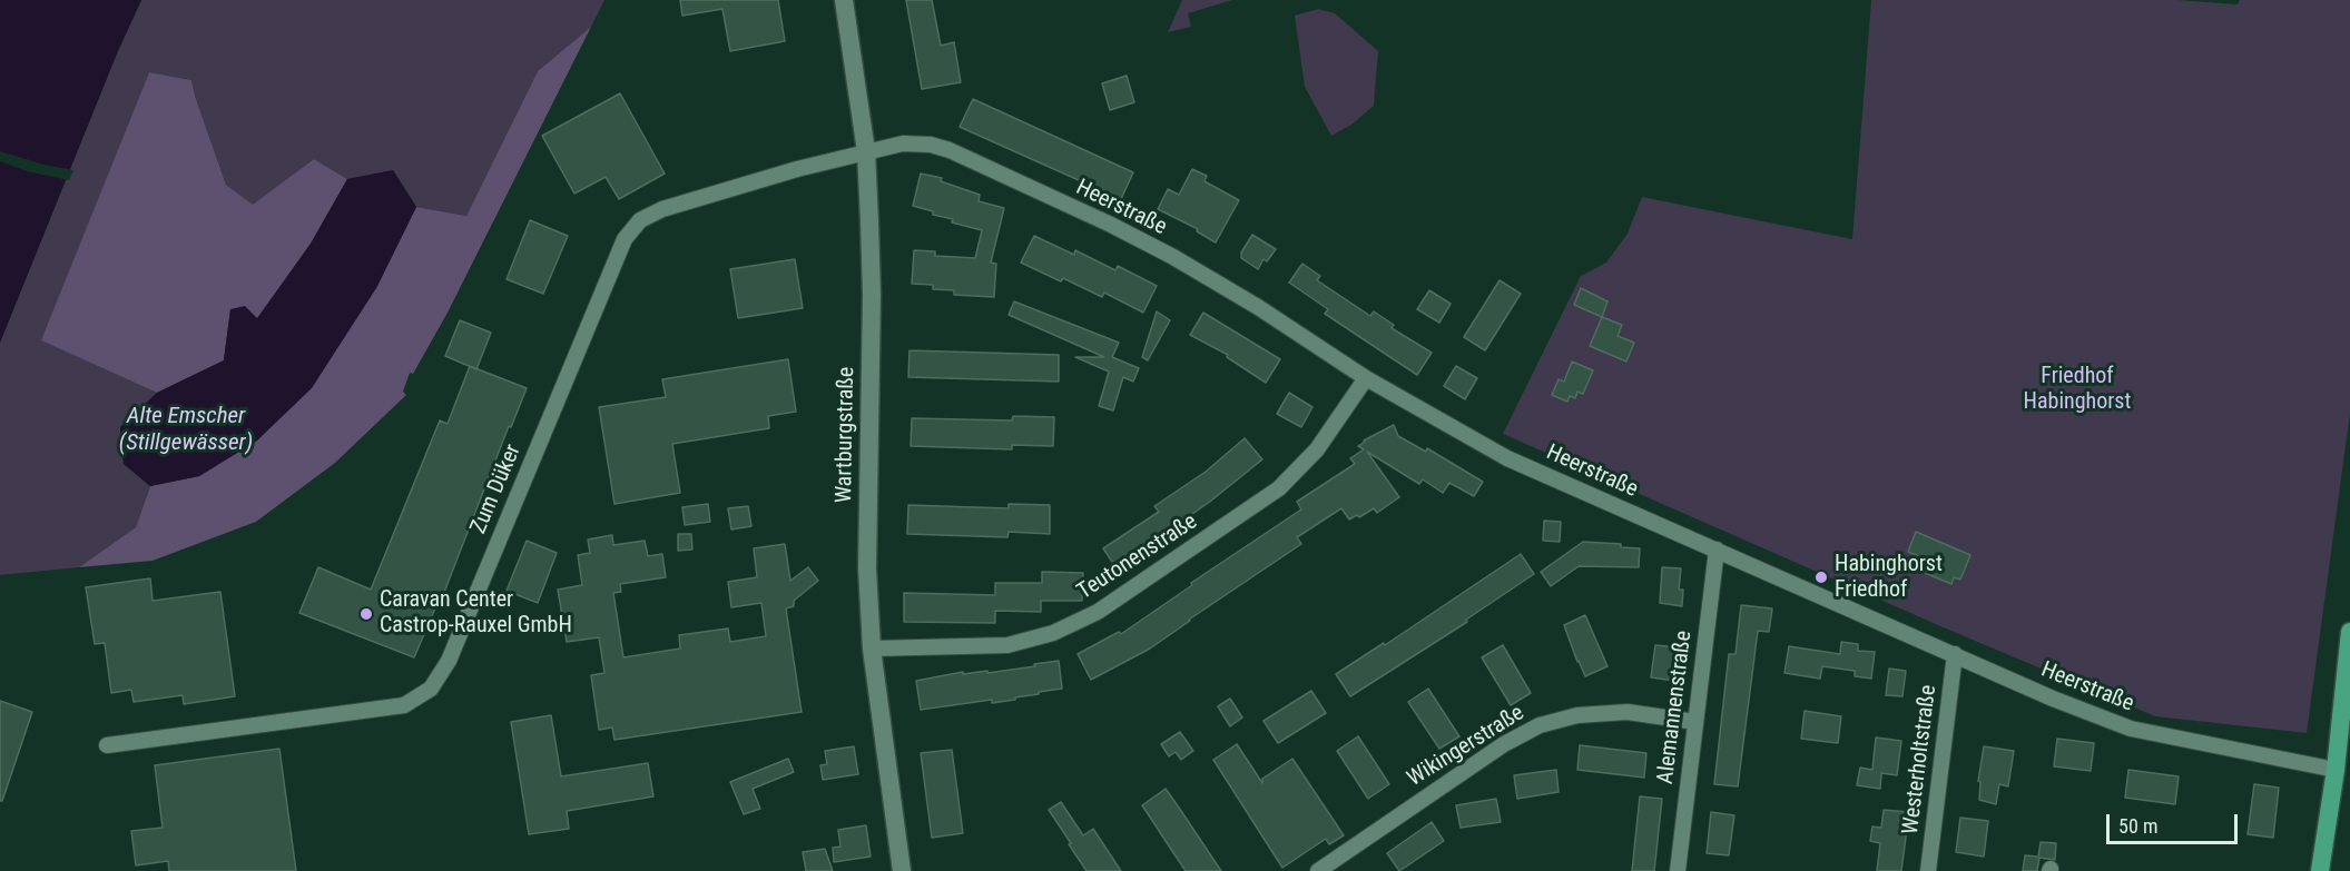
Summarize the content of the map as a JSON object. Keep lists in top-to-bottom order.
{
  "streets": {
    "main road": ["Wartburgstraße"],
    "street": [
      "Heerstraße",
      "Zum Düker",
      "Teutonenstraße",
      "Alemannenstraße",
      "Wikingerstraße",
      "Westerholtstraße"
    ]
  },
  "crossings": [
    ["Heerstraße", "Wartburgstraße"],
    ["Heerstraße", "Zum Düker"],
    ["Heerstraße", "Teutonenstraße"],
    ["Heerstraße", "Alemannenstraße"],
    ["Heerstraße", "Westerholtstraße"],
    ["Wartburgstraße", "Zum Düker"],
    ["Wartburgstraße", "Teutonenstraße"],
    ["Alemannenstraße", "Wikingerstraße"]
  ],
  "water": ["Alte Emscher (Stillgewässer)"],
  "parks": ["Friedhof Habinghorst"],
  "places": ["Habinghorst Friedhof", "Caravan Center Castrop-Rauxel GmbH"],
  "scale_bar": "50 m"
}
